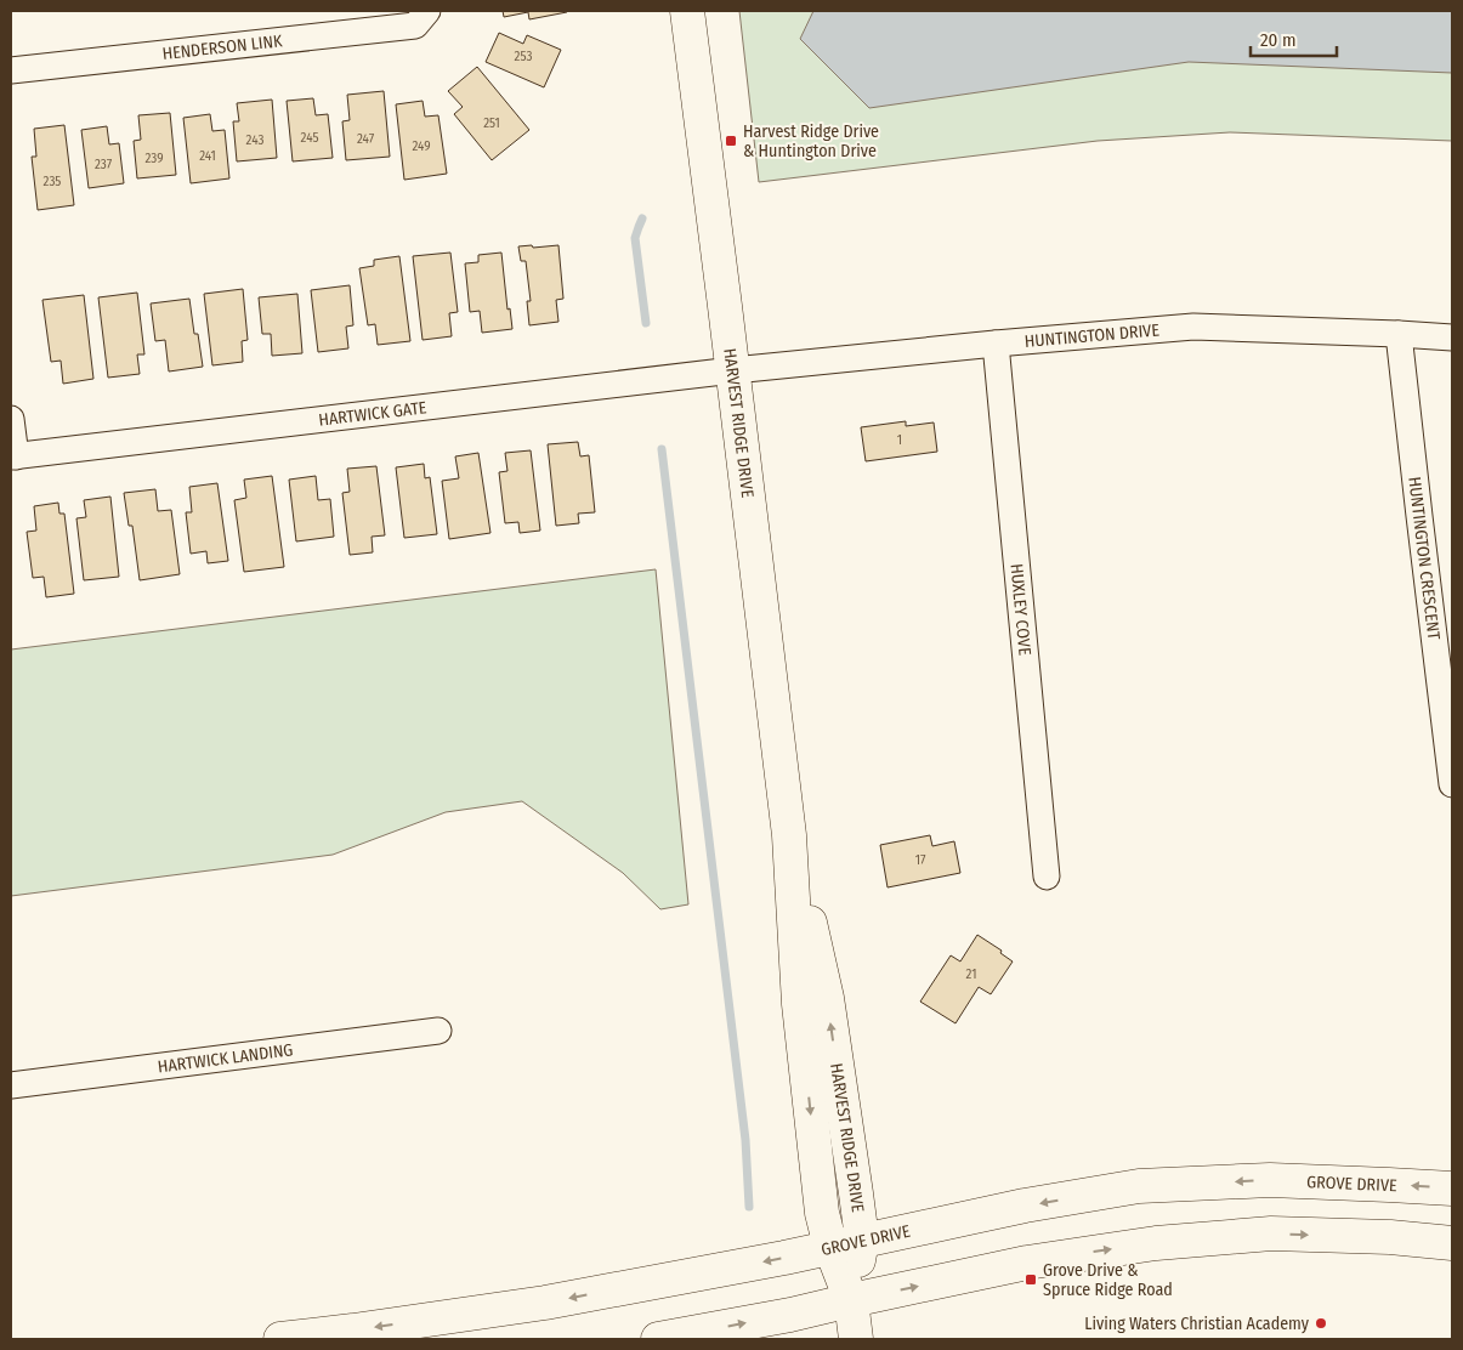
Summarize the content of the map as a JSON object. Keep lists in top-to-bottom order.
{
  "streets": {
    "main road": ["HARVEST RIDGE DRIVE", "GROVE DRIVE"],
    "street": [
      "HENDERSON LINK",
      "HUNTINGTON DRIVE",
      "HARTWICK GATE",
      "HUNTINGTON CRESCENT",
      "HUXLEY COVE",
      "HARTWICK LANDING"
    ]
  },
  "crossings": [
    ["HUNTINGTON DRIVE", "HARTWICK GATE"],
    ["HUNTINGTON DRIVE", "HARVEST RIDGE DRIVE"],
    ["HUNTINGTON DRIVE", "HUNTINGTON CRESCENT"],
    ["HUNTINGTON DRIVE", "HUXLEY COVE"],
    ["HARTWICK GATE", "HARVEST RIDGE DRIVE"],
    ["HARVEST RIDGE DRIVE", "GROVE DRIVE"]
  ],
  "places": {
    "transit": ["Harvest Ridge Drive & Huntington Drive", "Grove Drive & Spruce Ridge Road"],
    "other": ["Living Waters Christian Academy"]
  },
  "house_numbers": [
    "253",
    "251",
    "245",
    "247",
    "243",
    "249",
    "241",
    "239",
    "237",
    "235",
    "1",
    "17",
    "21"
  ],
  "scale_bar": "20 m"
}
